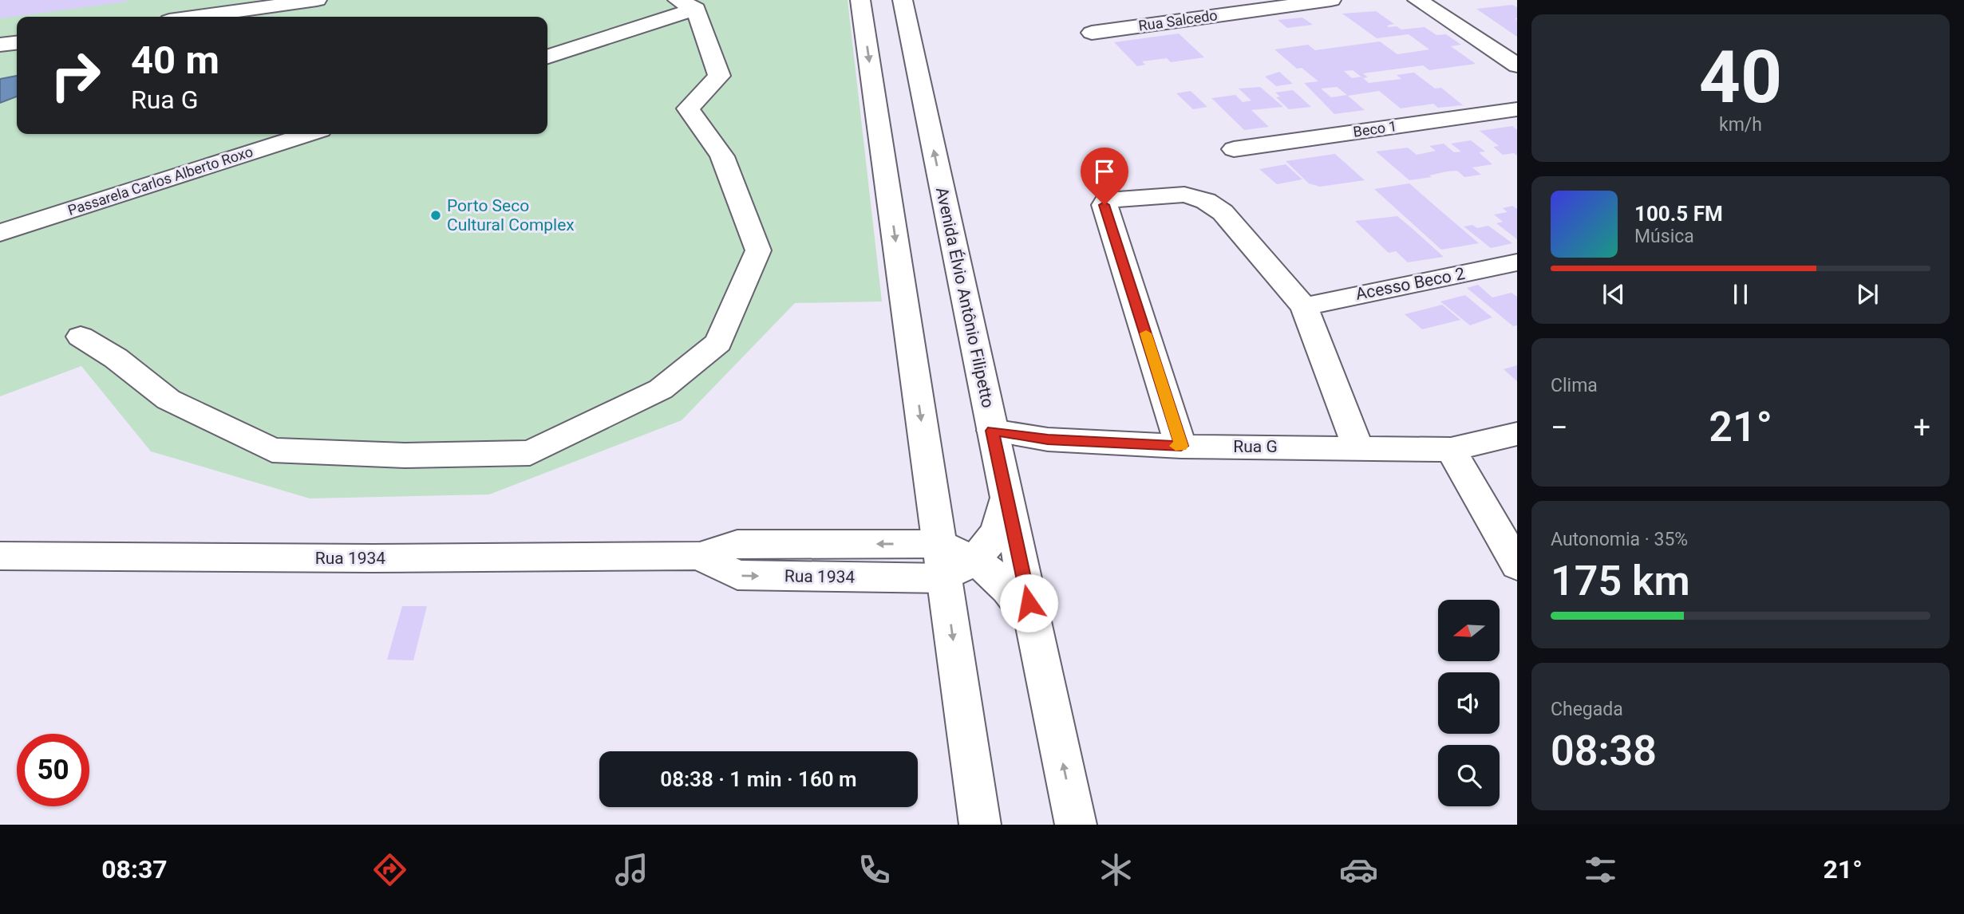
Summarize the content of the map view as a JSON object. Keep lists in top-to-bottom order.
{
  "streets": {
    "street": [
      "Rua Salcedo",
      "Beco 1",
      "Passarela Carlos Alberto Roxo",
      "Acesso Beco 2",
      "Avenida Élvio Antônio Filipetto",
      "Rua G",
      "Rua 1934"
    ]
  },
  "crossings": [
    ["Avenida Élvio Antônio Filipetto", "Rua G"]
  ],
  "places": ["Porto Seco Cultural Complex"],
  "north": "left",
  "page": {
    "tile": [
      ["40", "km/h"],
      "Clima",
      ["Autonomia · 35%", "175 km"],
      ["Chegada", "08:38"]
    ],
    "turn": ["40 m", "Rua G"],
    "song": ["100.5 FM", "Música"],
    "heat": ["−", "21°", "+"],
    "limit": "50",
    "trip": "08:38 · 1 min · 160 m",
    "tabs": ["08:37", "21°"]
  }
}
